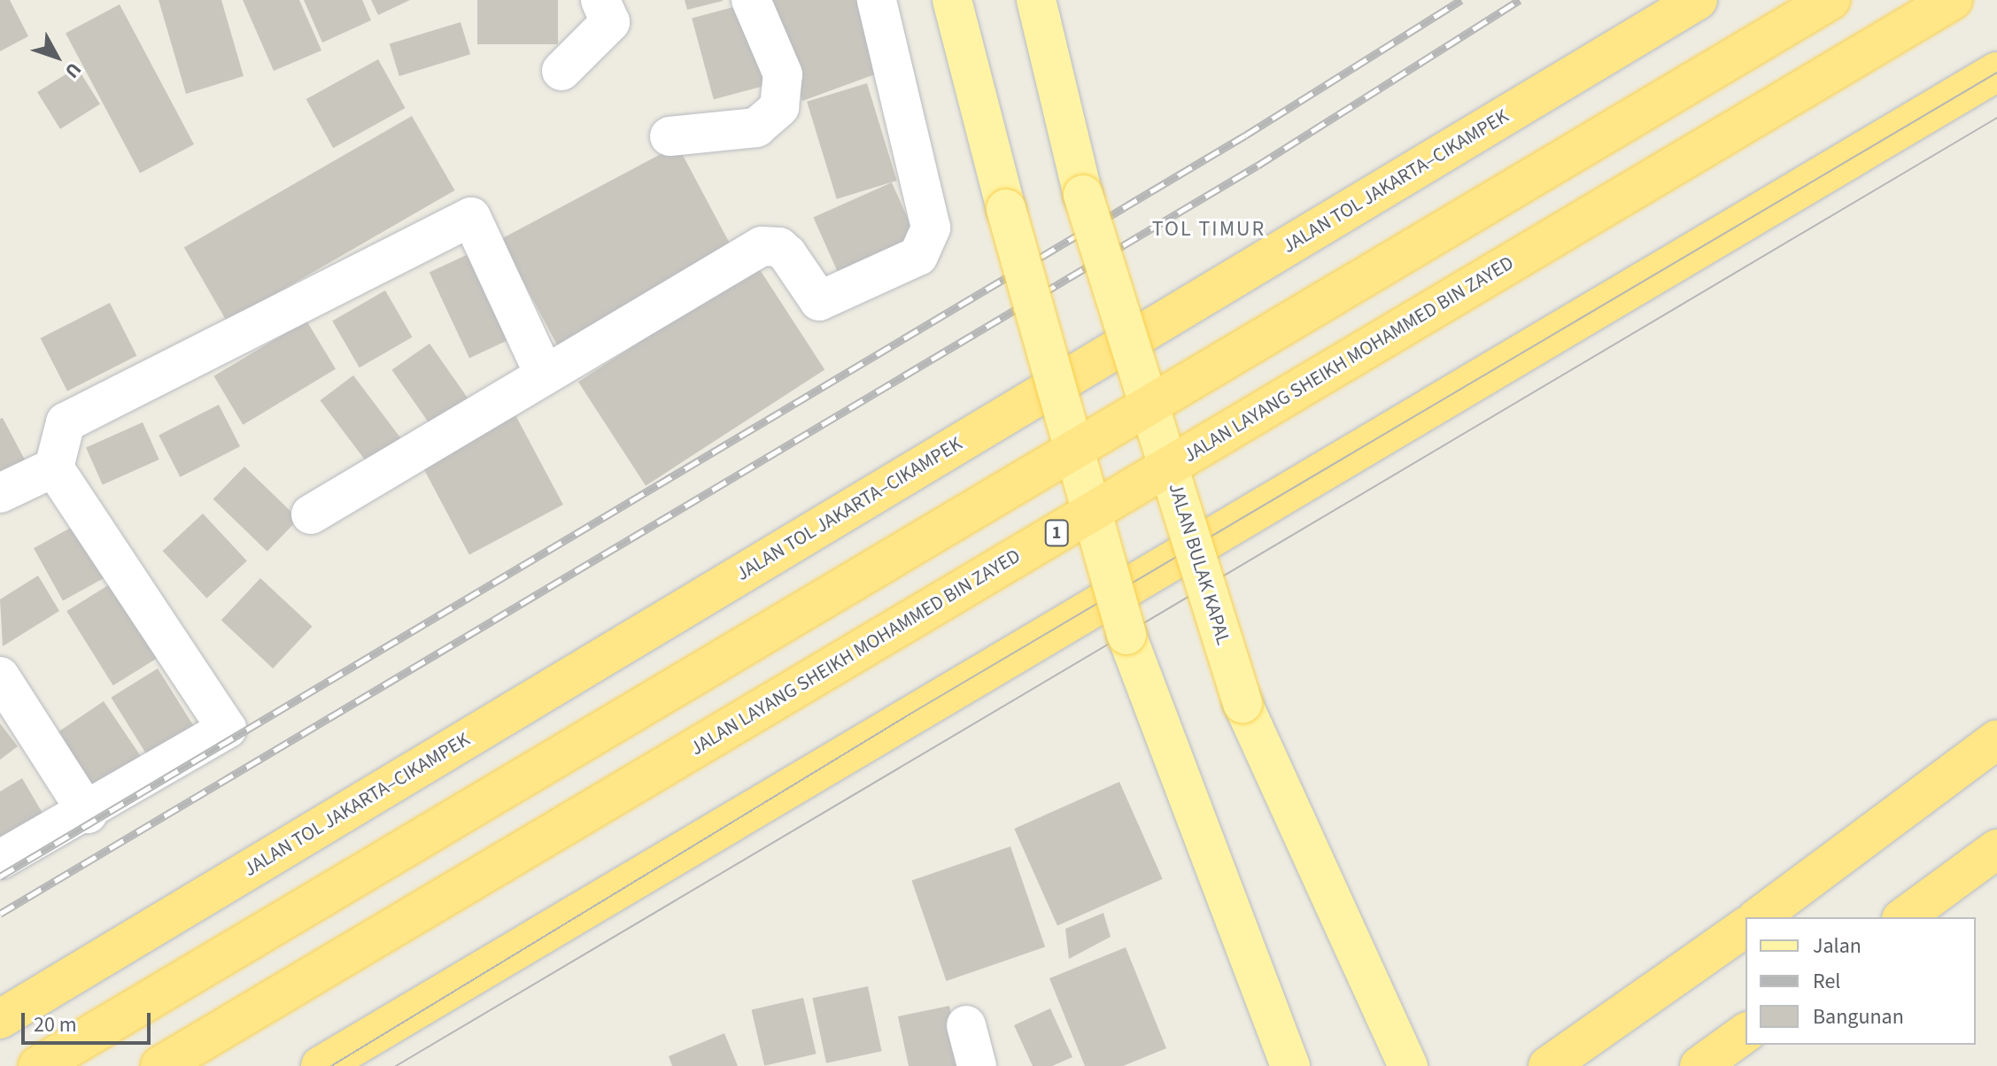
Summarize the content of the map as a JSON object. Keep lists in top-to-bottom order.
{
  "streets": {
    "highway": ["JALAN TOL JAKARTA–CIKAMPEK", "JALAN LAYANG SHEIKH MOHAMMED BIN ZAYED", "1"],
    "main road": ["JALAN BULAK KAPAL"]
  },
  "districts": ["TOL TIMUR"],
  "legend": ["Jalan", "Rel", "Bangunan"],
  "scale_bar": "20 m",
  "north": "bottom right"
}
